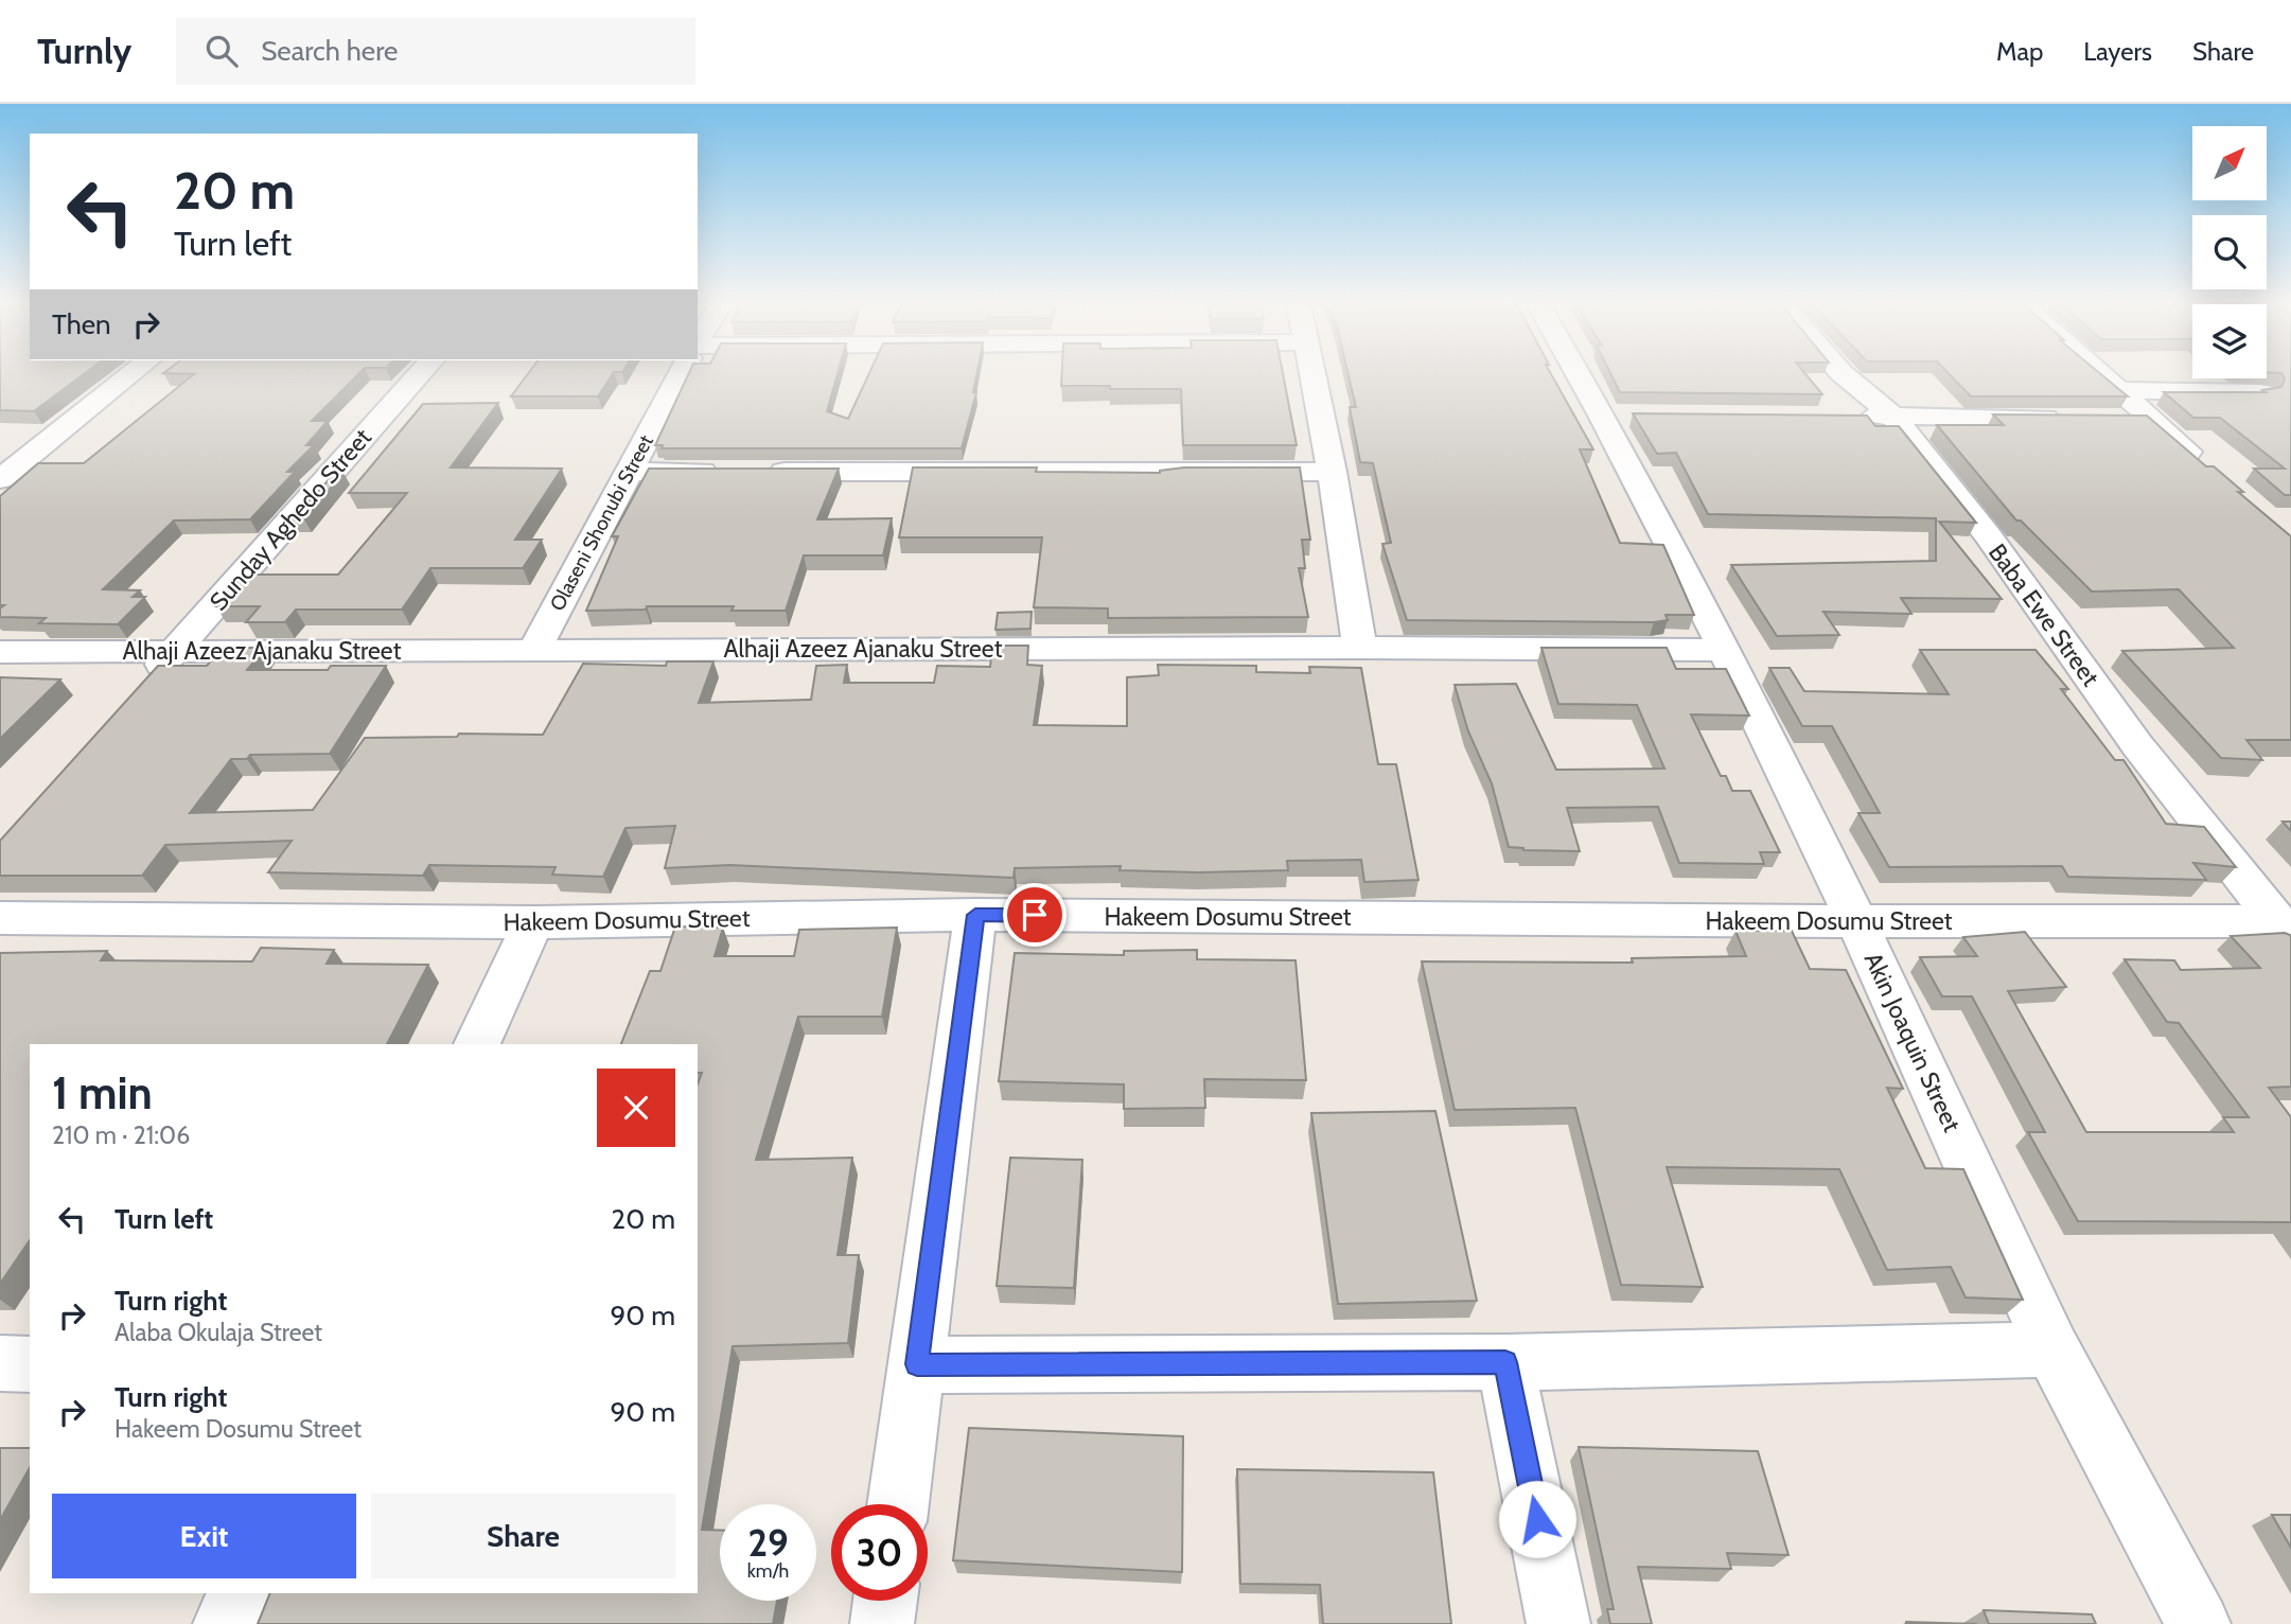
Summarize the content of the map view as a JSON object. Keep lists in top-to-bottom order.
{
  "streets": {
    "street": [
      "Sunday Aghedo Street",
      "Olaseni Shonubi Street",
      "Baba Ewe Street",
      "Alhaji Azeez Ajanaku Street",
      "Hakeem Dosumu Street",
      "Akin Joaquin Street"
    ]
  },
  "crossings": [
    ["Sunday Aghedo Street", "Alhaji Azeez Ajanaku Street"],
    ["Olaseni Shonubi Street", "Alhaji Azeez Ajanaku Street"],
    ["Baba Ewe Street", "Hakeem Dosumu Street"],
    ["Alhaji Azeez Ajanaku Street", "Akin Joaquin Street"],
    ["Hakeem Dosumu Street", "Akin Joaquin Street"]
  ],
  "north": "top right",
  "page": {
    "header": "Turnly",
    "search": "Search here",
    "nav": ["Map", "Layers", "Share"],
    "turn": ["20 m", "Turn left"],
    "then": "Then",
    "heading": ["1 min", "210 m · 21:06"],
    "list": [
      {
        "name": "Turn left",
        "value": "20 m"
      },
      {
        "name": "Turn right",
        "note": "Alaba Okulaja Street",
        "value": "90 m"
      },
      {
        "name": "Turn right",
        "note": "Hakeem Dosumu Street",
        "value": "90 m"
      }
    ],
    "buttons": ["Exit", "Share"],
    "speed": "29 km/h",
    "limit": "30"
  }
}
